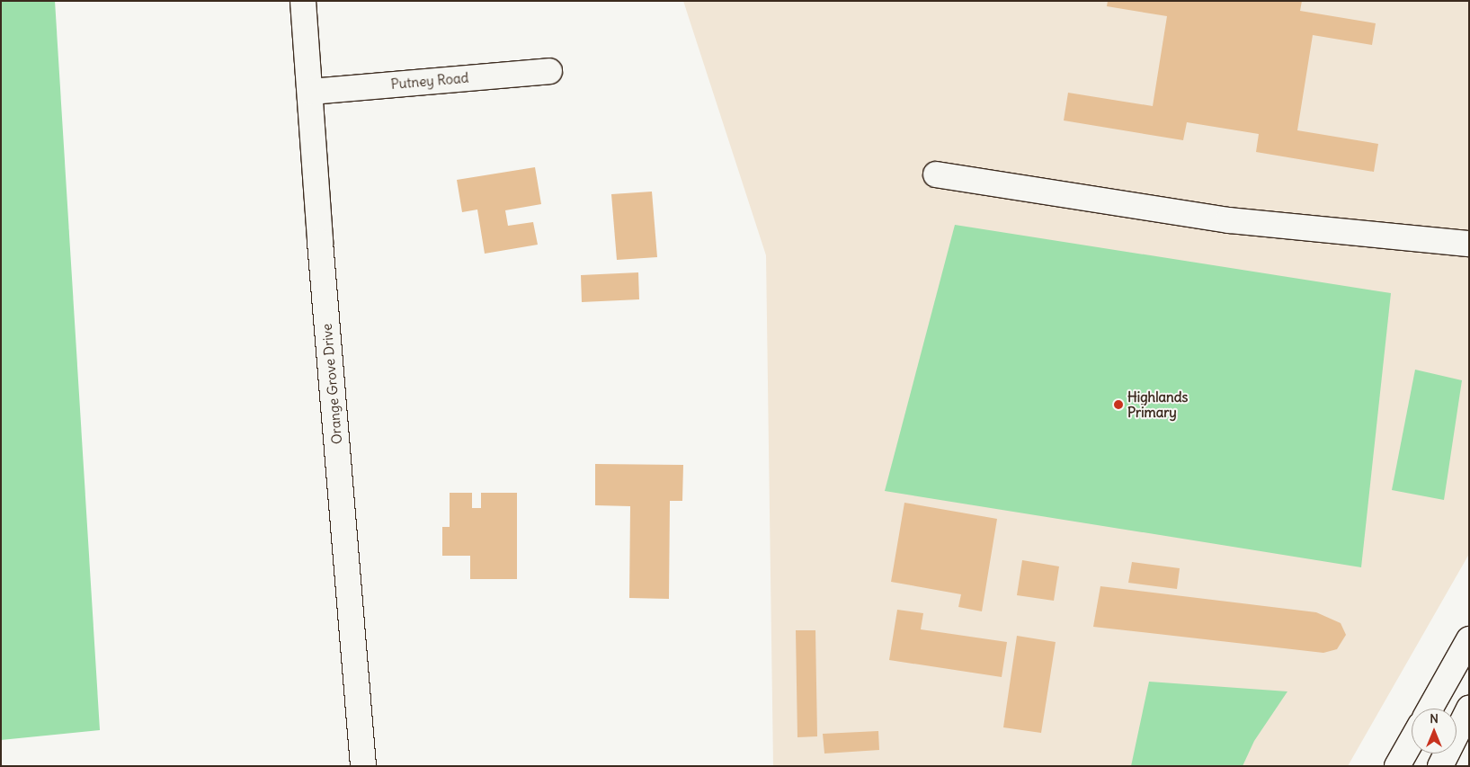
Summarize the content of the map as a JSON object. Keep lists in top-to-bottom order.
{
  "streets": {
    "street": ["Putney Road", "Orange Grove Drive"]
  },
  "crossings": [
    ["Putney Road", "Orange Grove Drive"]
  ],
  "places": ["Highlands Primary"],
  "north": "top"
}
